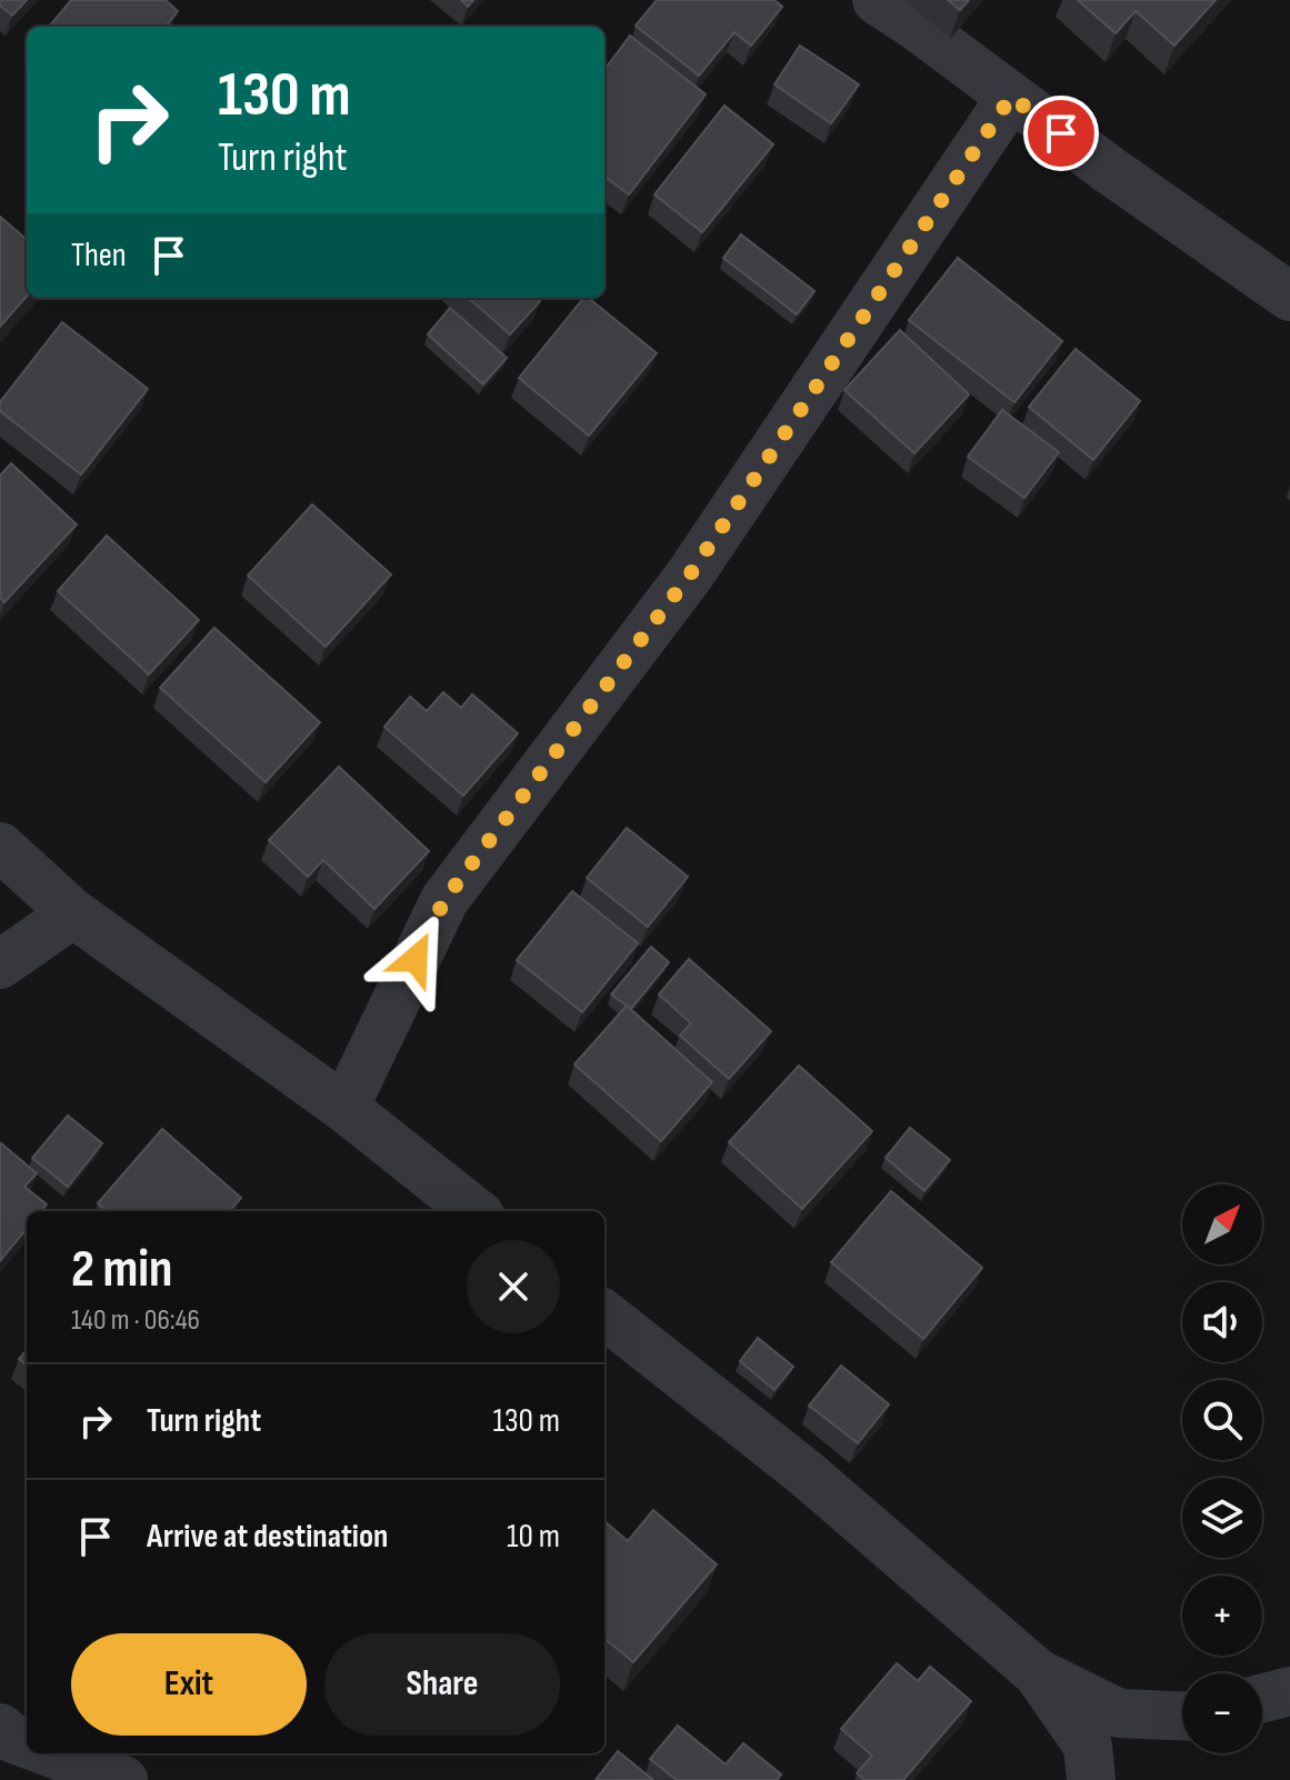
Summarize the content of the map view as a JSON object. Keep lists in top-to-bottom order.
{
  "north": "top right",
  "page": {
    "turn": ["130 m", "Turn right"],
    "then": "Then",
    "map_buttons": ["+", "−"],
    "heading": ["2 min", "140 m · 06:46"],
    "list": [
      {
        "name": "Turn right",
        "value": "130 m"
      },
      {
        "name": "Arrive at destination",
        "value": "10 m"
      }
    ],
    "buttons": ["Exit", "Share"]
  }
}
